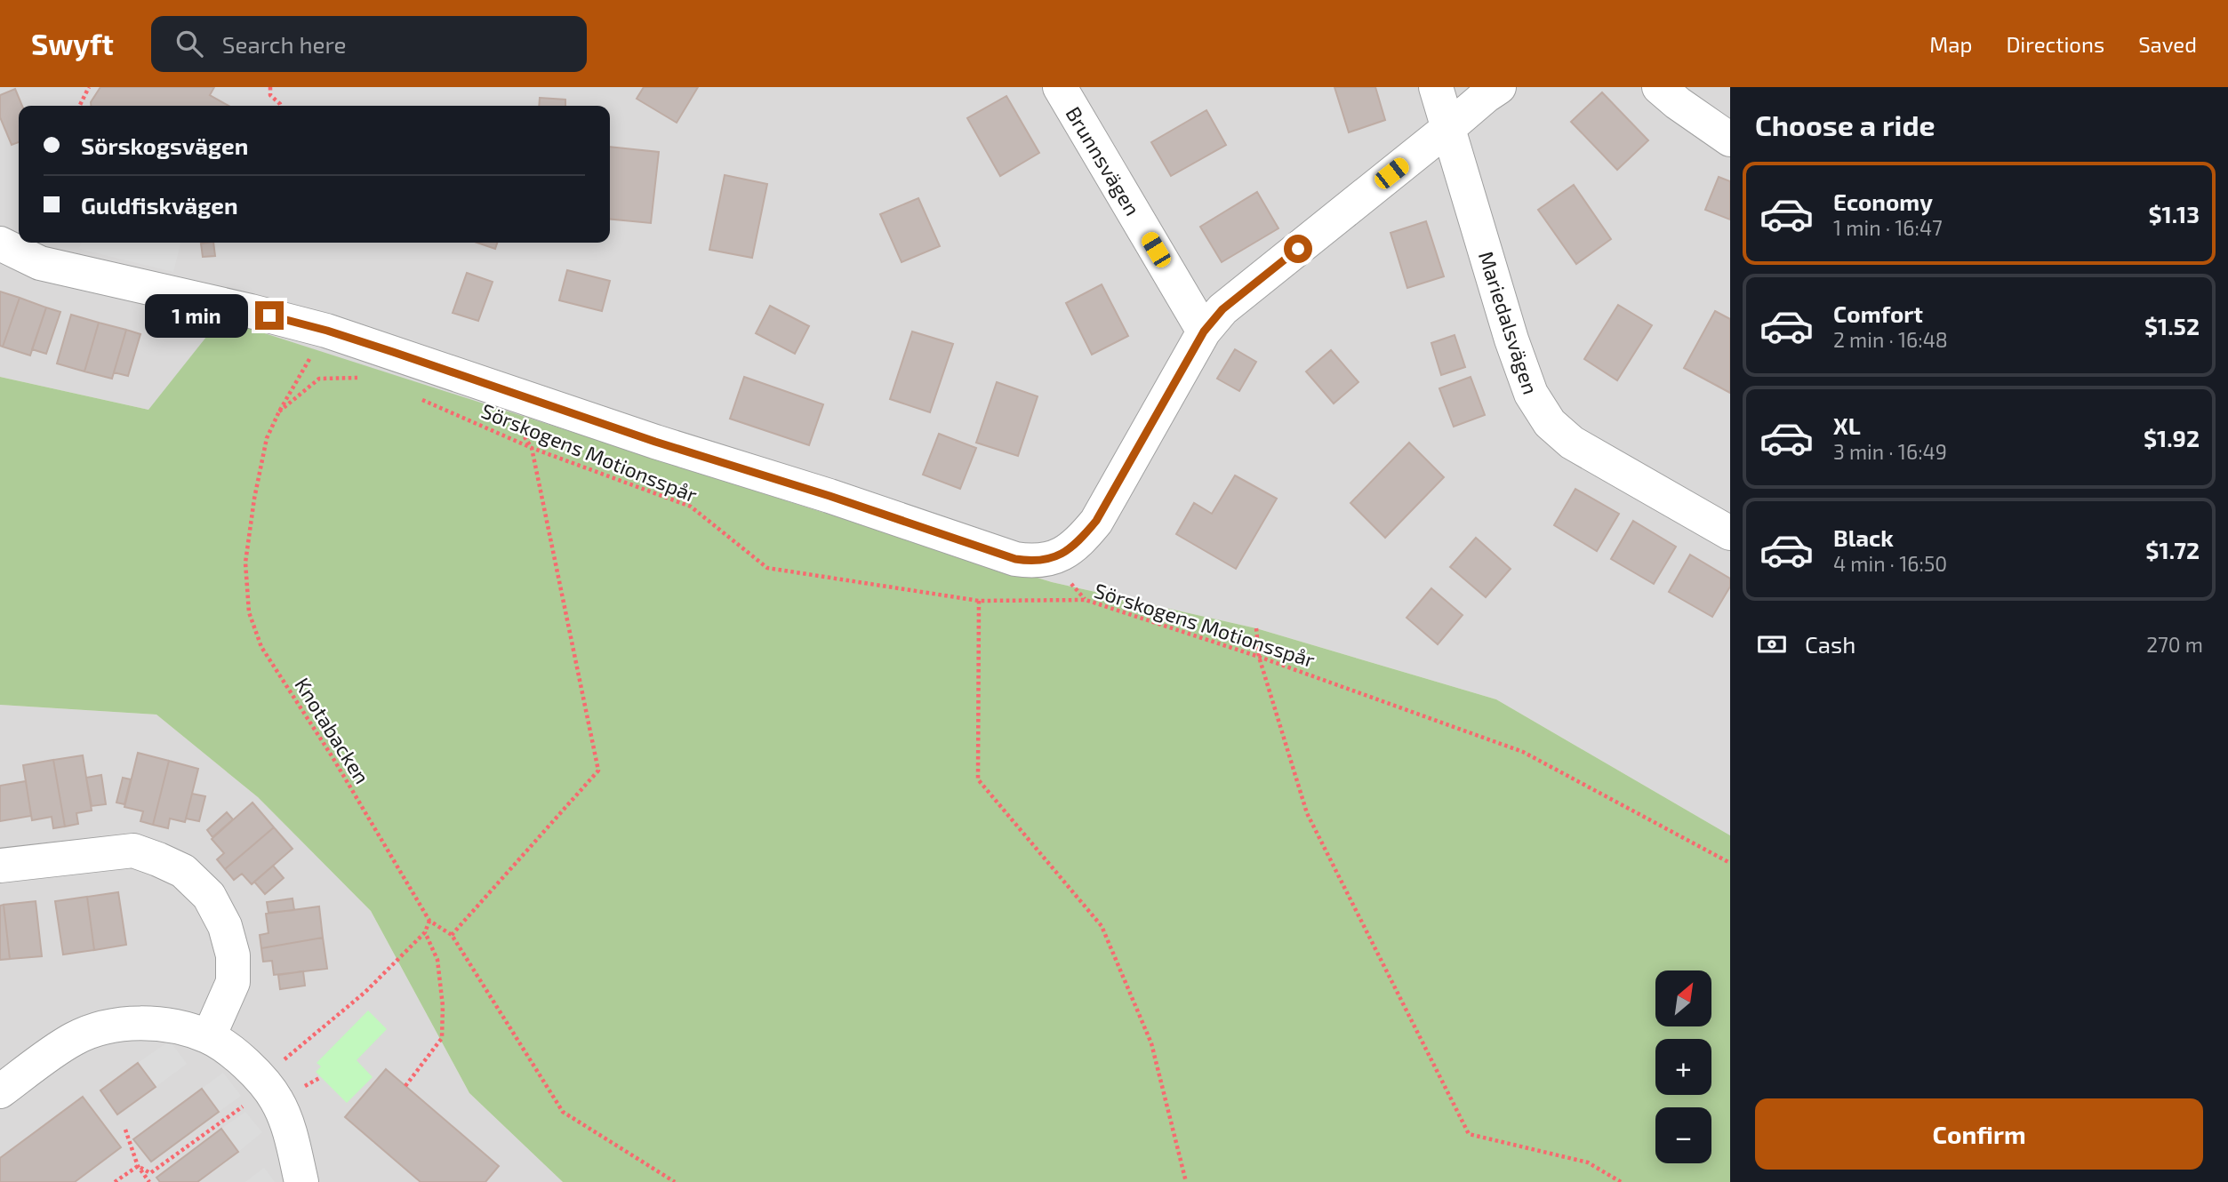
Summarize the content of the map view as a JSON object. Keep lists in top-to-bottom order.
{
  "streets": {
    "street": ["Brunnsvägen", "Mariedalsvägen"],
    "path": ["Sörskogens Motionsspår", "Knotabacken"]
  },
  "north": "top right",
  "page": {
    "header": "Swyft",
    "search": "Search here",
    "nav": ["Map", "Directions", "Saved"],
    "heading": "Choose a ride",
    "banner": ["Sörskogsvägen", "Guldfiskvägen"],
    "list": [
      {
        "name": "Economy",
        "note": "1 min · 16:47",
        "value": "$1.13"
      },
      {
        "name": "Comfort",
        "note": "2 min · 16:48",
        "value": "$1.52"
      },
      {
        "name": "XL",
        "note": "3 min · 16:49",
        "value": "$1.92"
      },
      {
        "name": "Black",
        "note": "4 min · 16:50",
        "value": "$1.72"
      }
    ],
    "bubble": "1 min",
    "pay": ["Cash", "270 m"],
    "map_buttons": ["+", "−"],
    "buttons": "Confirm"
  }
}
